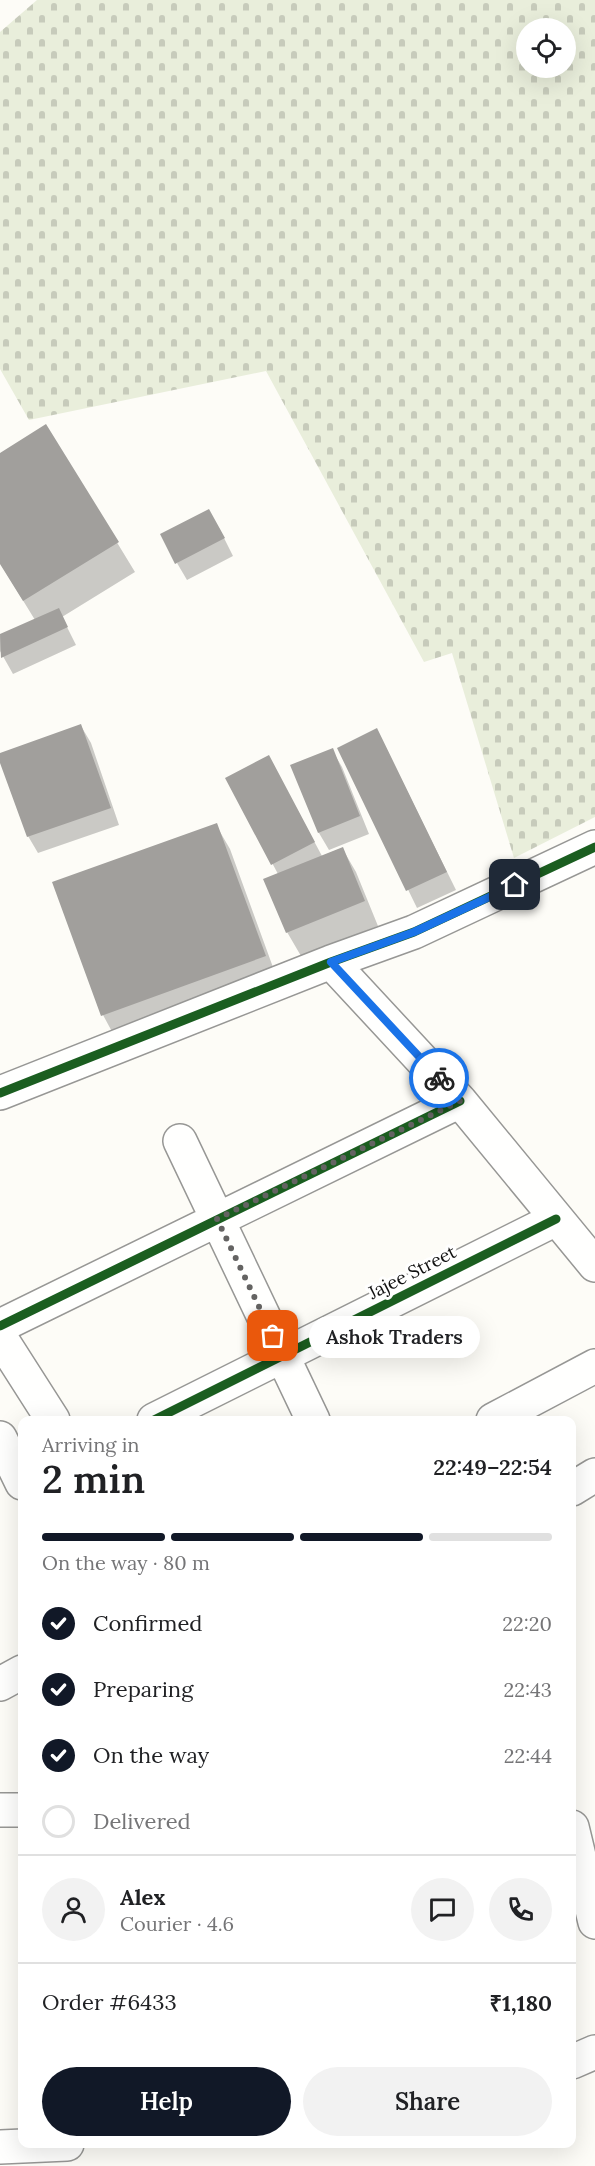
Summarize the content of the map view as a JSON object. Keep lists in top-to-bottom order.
{
  "streets": {
    "street": ["Jajee Street"]
  },
  "places": ["Ashok Traders"],
  "page": {
    "bubble": "Ashok Traders",
    "heading": ["2 min", "Arriving in", "22:49–22:54"],
    "panel": [
      "Alex",
      "Courier · 4.6",
      "Order #6433",
      "₹1,180"
    ],
    "bar": "On the way · 80 m",
    "list": [
      ["Confirmed", "22:20"],
      ["Preparing", "22:43"],
      ["On the way", "22:44"],
      "Delivered"
    ],
    "buttons": ["Help", "Share"]
  }
}
